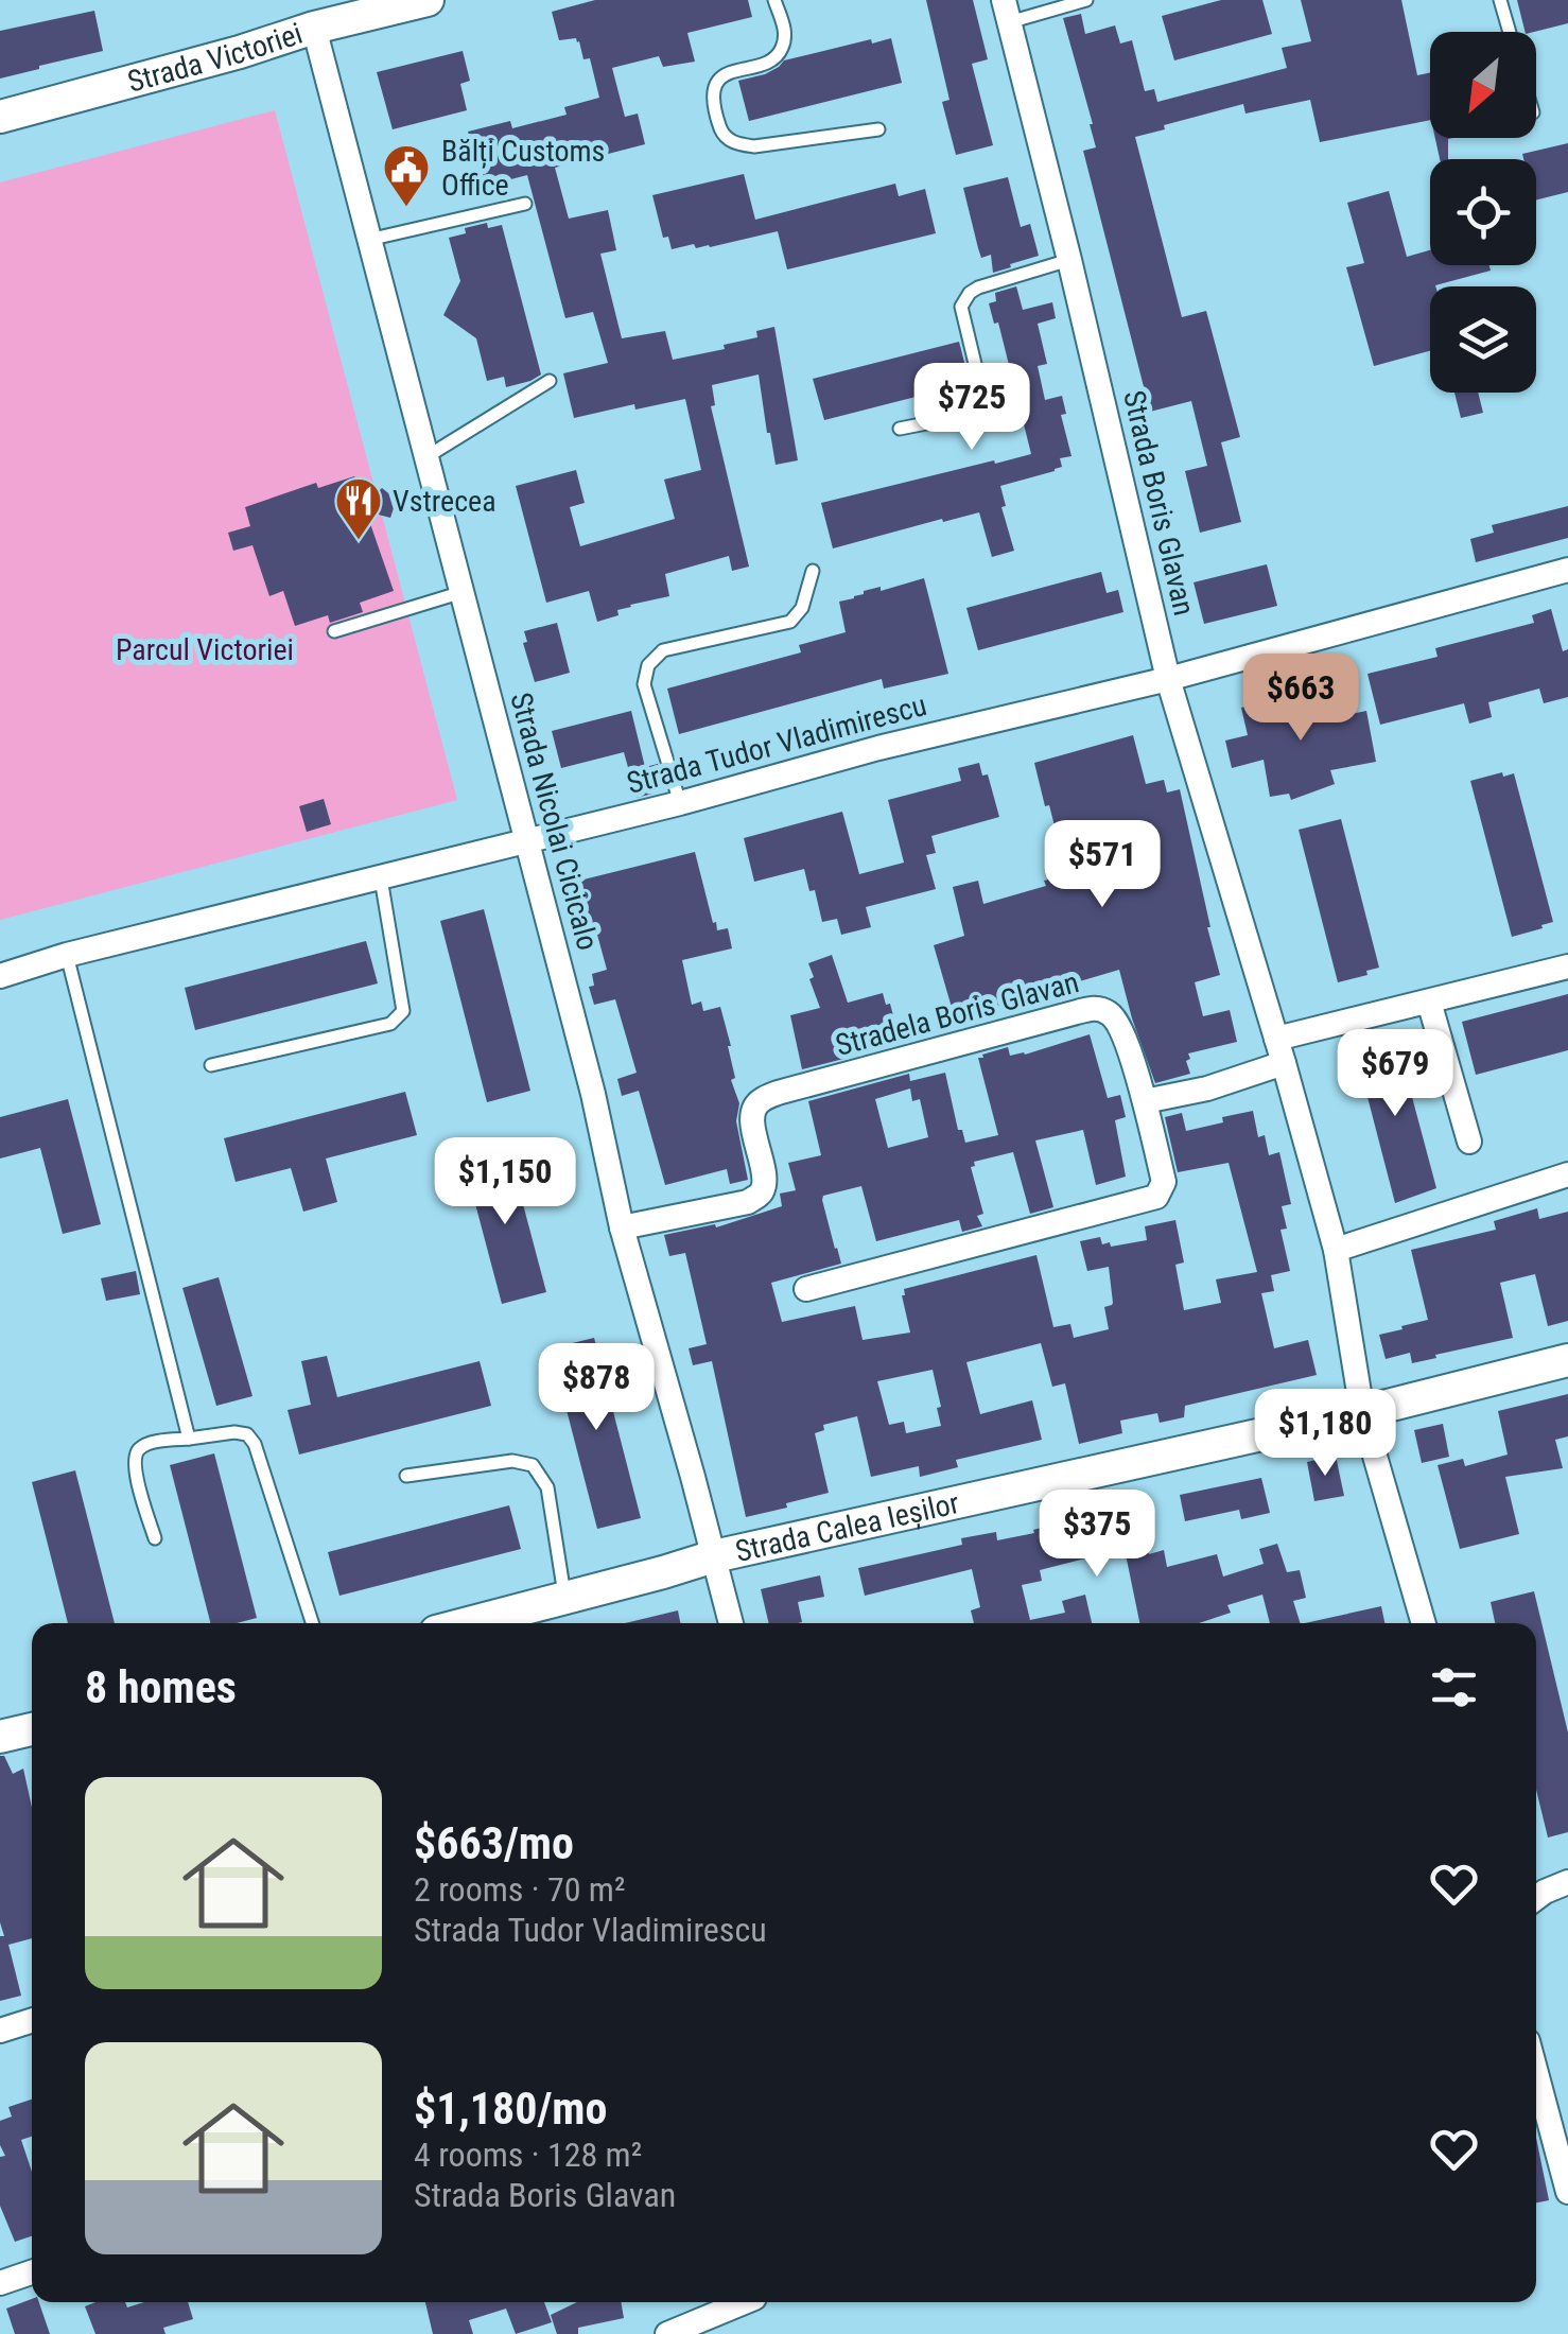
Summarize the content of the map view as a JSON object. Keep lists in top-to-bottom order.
{
  "streets": {
    "street": [
      "Strada Victoriei",
      "Strada Boris Glavan",
      "Strada Tudor Vladimirescu",
      "Strada Nicolai Cicicalo",
      "Stradela Boris Glavan",
      "Strada Calea Ieșilor"
    ]
  },
  "crossings": [
    ["Strada Victoriei", "Strada Nicolai Cicicalo"],
    ["Strada Boris Glavan", "Strada Tudor Vladimirescu"],
    ["Strada Boris Glavan", "Strada Calea Ieșilor"],
    ["Strada Tudor Vladimirescu", "Strada Nicolai Cicicalo"],
    ["Strada Nicolai Cicicalo", "Stradela Boris Glavan"],
    ["Strada Nicolai Cicicalo", "Strada Calea Ieșilor"]
  ],
  "parks": ["Parcul Victoriei"],
  "places": {
    "public building": ["Bălți Customs Office"],
    "restaurant": ["Vstrecea"]
  },
  "north": "bottom left",
  "page": {
    "price": [
      "$725",
      "$663",
      "$571",
      "$679",
      "$1,150",
      "$878",
      "$1,180",
      "$375"
    ],
    "heading": "8 homes",
    "list": [
      {
        "name": "$663/mo",
        "note": "2 rooms · 70 m² · Strada Tudor Vladimirescu"
      },
      {
        "name": "$1,180/mo",
        "note": "4 rooms · 128 m² · Strada Boris Glavan"
      }
    ]
  }
}
